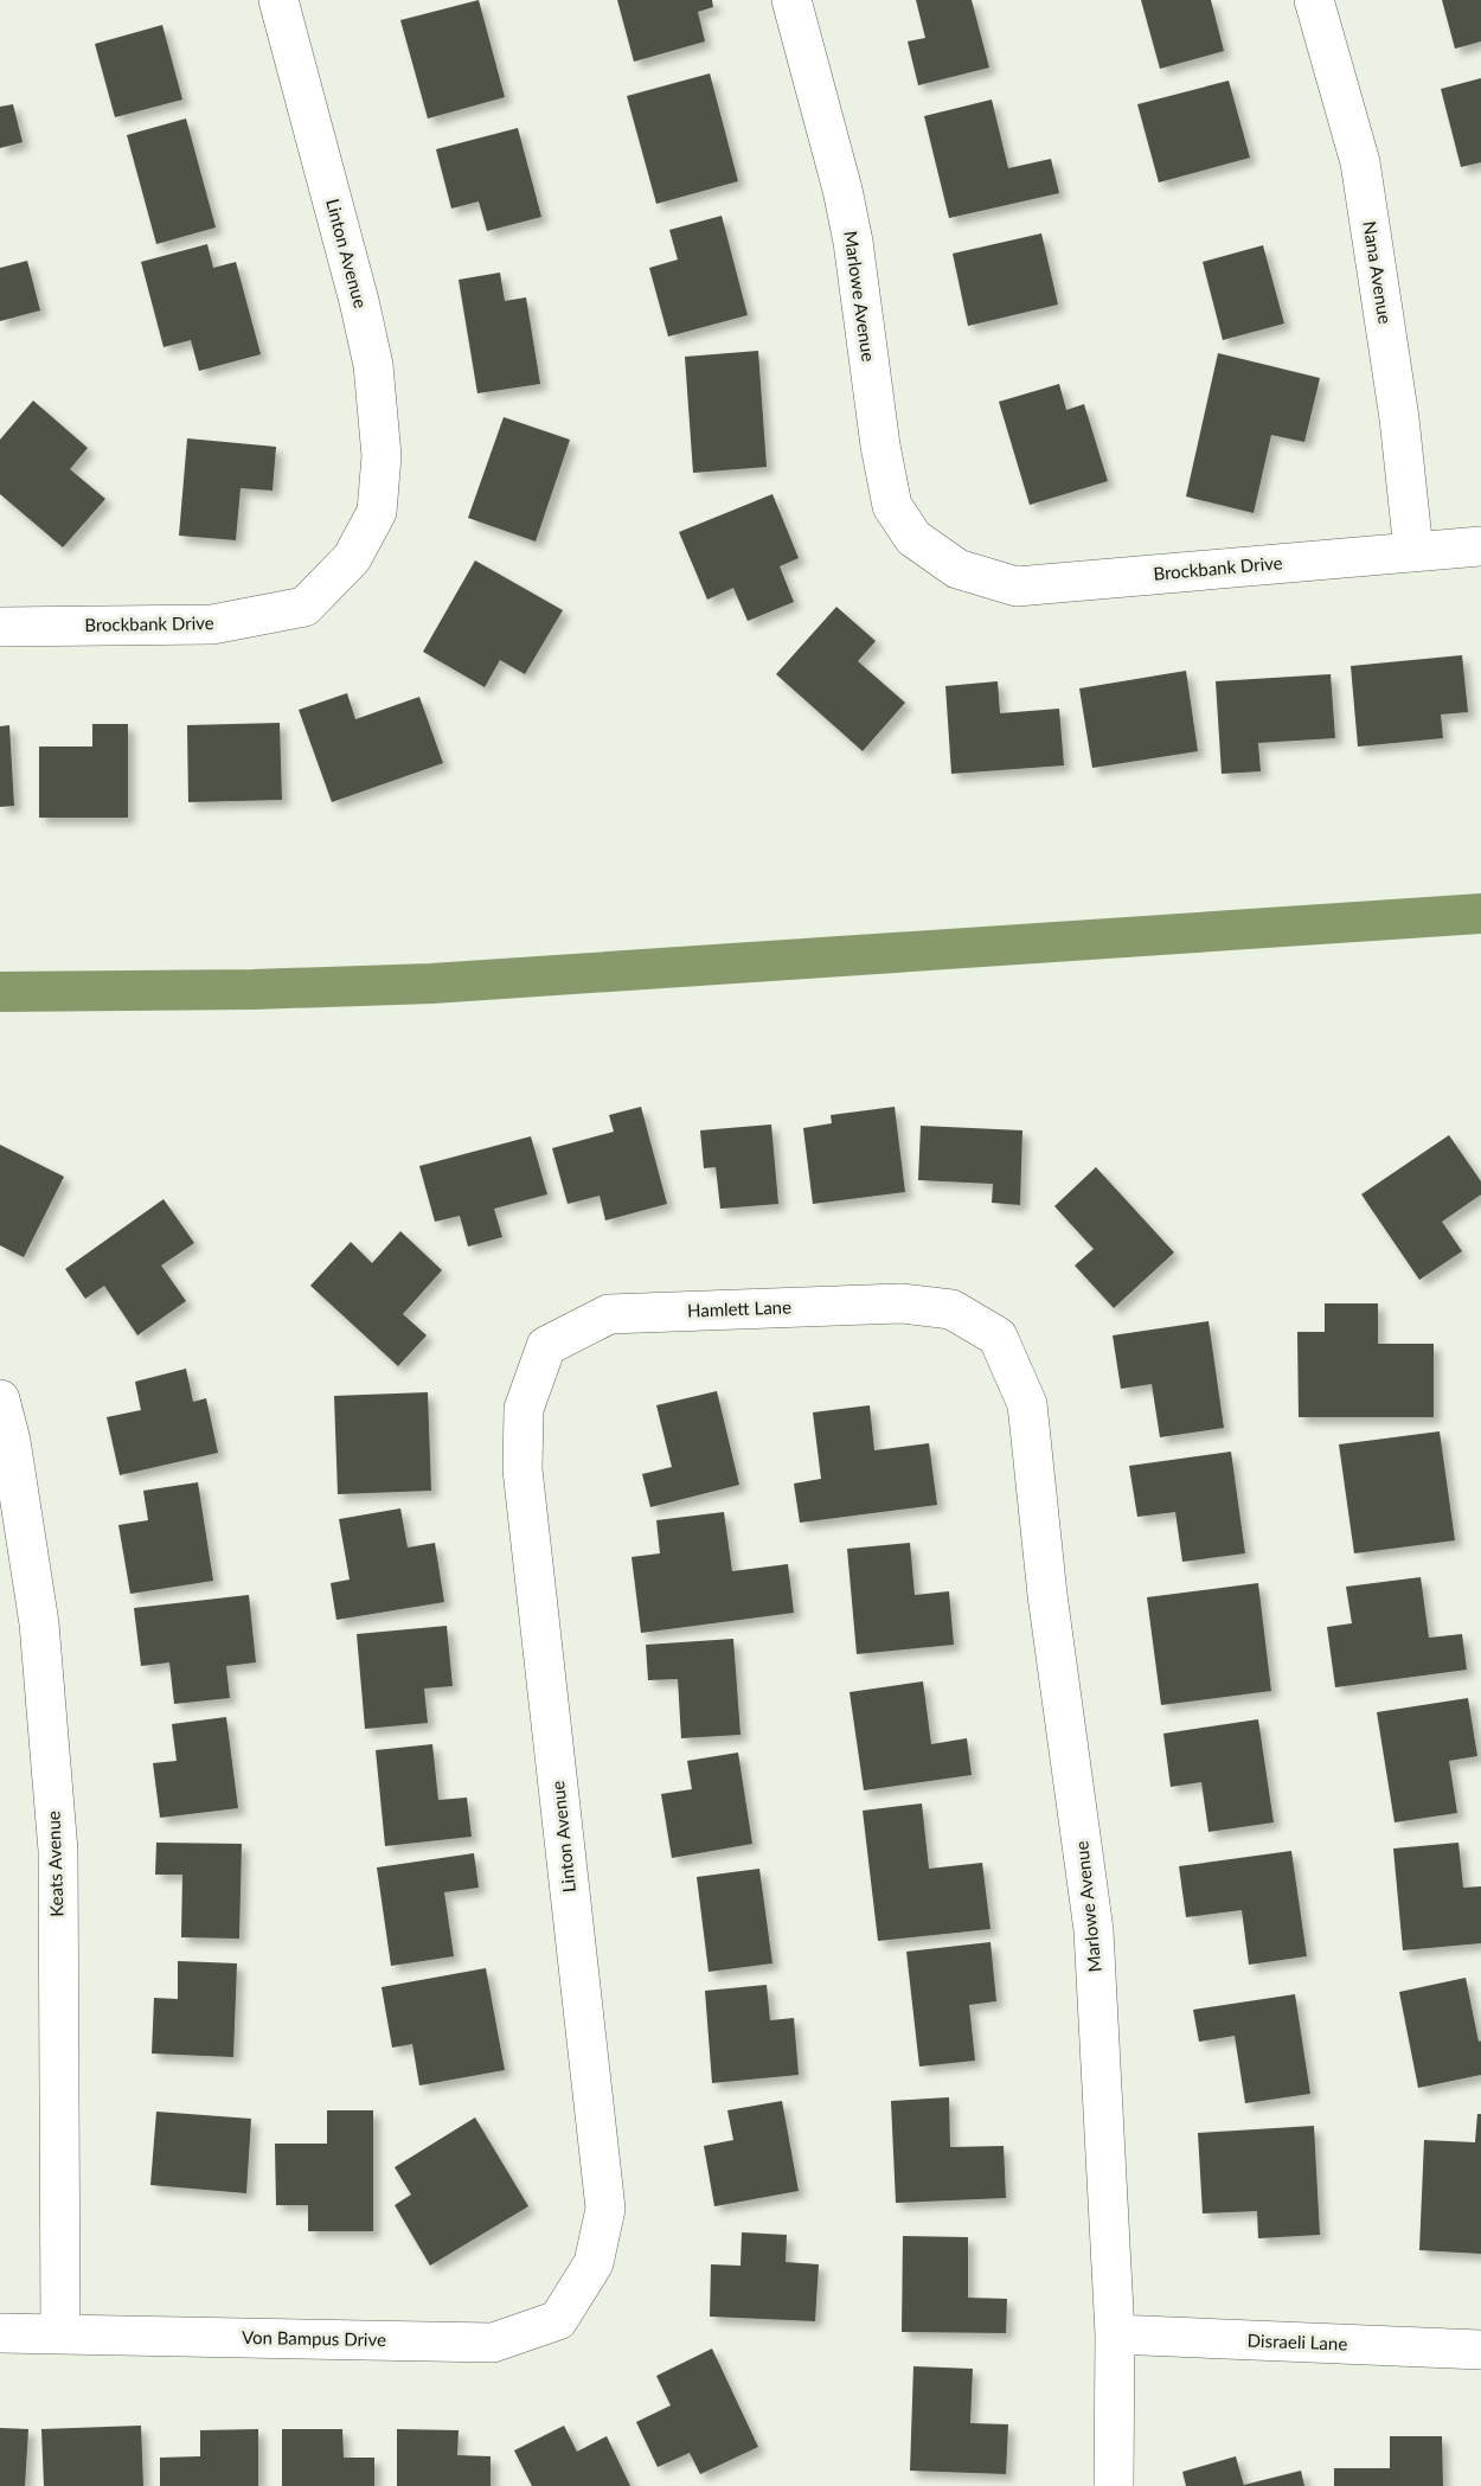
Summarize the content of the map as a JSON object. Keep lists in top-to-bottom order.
{
  "streets": {
    "street": [
      "Linton Avenue",
      "Nana Avenue",
      "Marlowe Avenue",
      "Brockbank Drive",
      "Hamlett Lane",
      "Keats Avenue",
      "Von Bampus Drive",
      "Disraeli Lane"
    ]
  },
  "crossings": [
    ["Linton Avenue", "Brockbank Drive"],
    ["Linton Avenue", "Hamlett Lane"],
    ["Linton Avenue", "Von Bampus Drive"],
    ["Nana Avenue", "Brockbank Drive"],
    ["Marlowe Avenue", "Brockbank Drive"],
    ["Marlowe Avenue", "Hamlett Lane"],
    ["Marlowe Avenue", "Disraeli Lane"],
    ["Keats Avenue", "Von Bampus Drive"]
  ]
}
